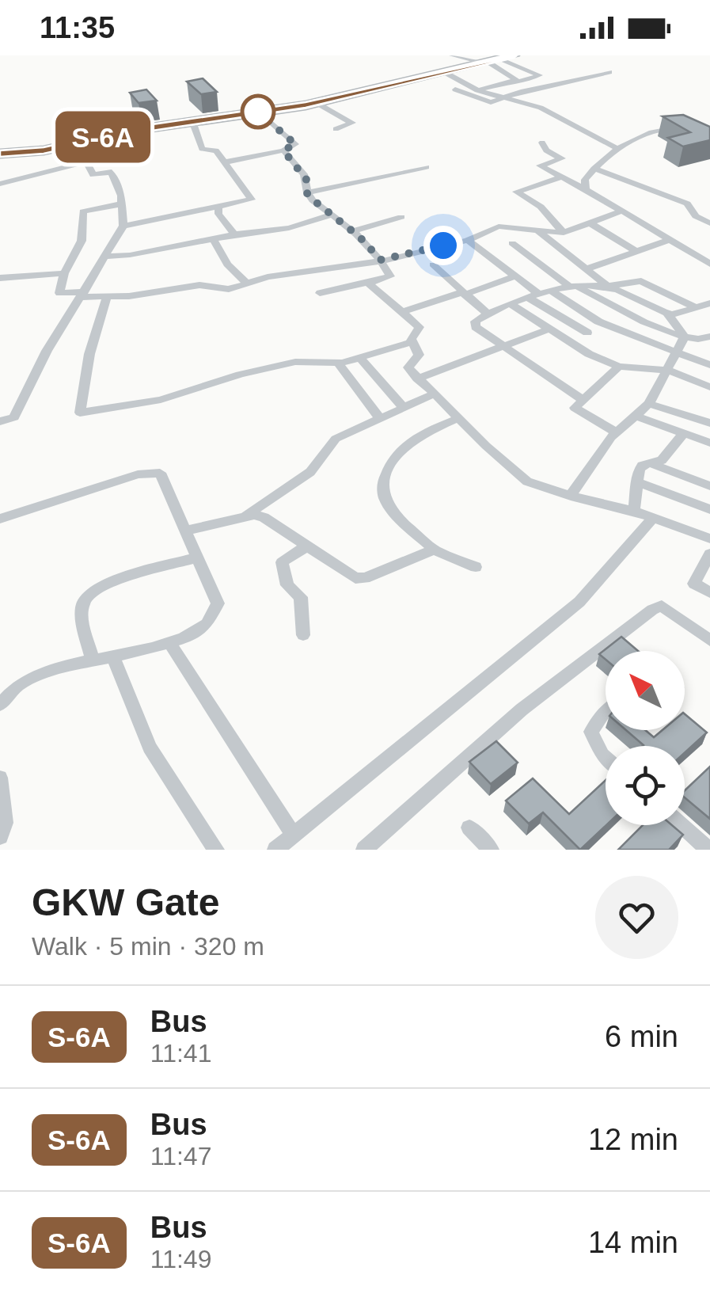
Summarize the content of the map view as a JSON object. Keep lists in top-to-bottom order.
{
  "lines": ["bus line S-6A"],
  "north": "top left",
  "page": {
    "status": "11:35",
    "on_map": "S-6A",
    "heading": ["GKW Gate", "Walk · 5 min · 320 m"],
    "list": [
      {
        "mark": "S-6A",
        "name": "Bus",
        "note": "11:41",
        "value": "6 min"
      },
      {
        "mark": "S-6A",
        "name": "Bus",
        "note": "11:47",
        "value": "12 min"
      },
      {
        "mark": "S-6A",
        "name": "Bus",
        "note": "11:49",
        "value": "14 min"
      }
    ]
  }
}
